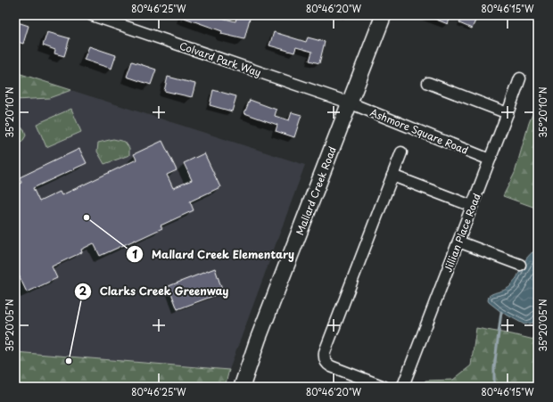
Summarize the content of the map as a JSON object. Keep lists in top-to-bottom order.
{
  "streets": {
    "main road": ["Mallard Creek Road"],
    "street": ["Colvard Park Way", "Ashmore Square Road", "Jillian Place Road"]
  },
  "crossings": [
    ["Colvard Park Way", "Ashmore Square Road"],
    ["Colvard Park Way", "Mallard Creek Road"],
    ["Ashmore Square Road", "Mallard Creek Road"],
    ["Ashmore Square Road", "Jillian Place Road"]
  ],
  "places": ["Mallard Creek Elementary", "Clarks Creek Greenway"],
  "coordinates": [
    "80°46'25\"W",
    "80°46'20\"W",
    "80°46'15\"W",
    "35°20'10\"N",
    "35°20'05\"N"
  ]
}
